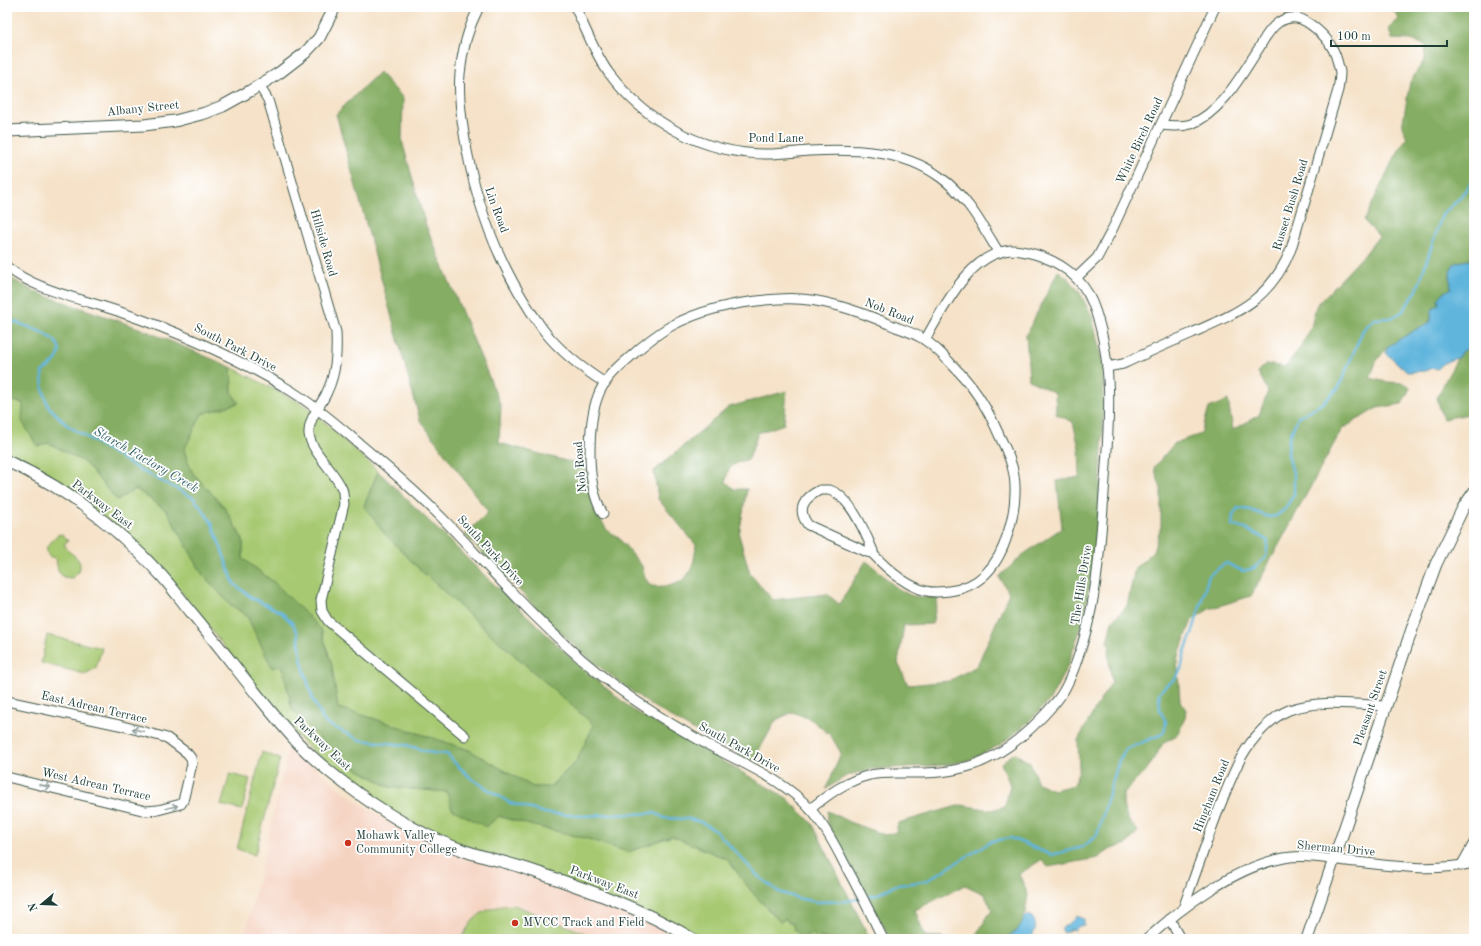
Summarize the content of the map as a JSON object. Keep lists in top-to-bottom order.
{
  "streets": {
    "street": [
      "Albany Street",
      "Pond Lane",
      "White Birch Road",
      "Russet Bush Road",
      "Lin Road",
      "Hillside Road",
      "Nob Road",
      "South Park Drive",
      "Parkway East",
      "The Hills Drive",
      "East Adrean Terrace",
      "Pleasant Street",
      "West Adrean Terrace",
      "Hingham Road",
      "Sherman Drive"
    ]
  },
  "crossings": [
    ["Albany Street", "Hillside Road"],
    ["Pond Lane", "The Hills Drive"],
    ["White Birch Road", "Russet Bush Road"],
    ["White Birch Road", "The Hills Drive"],
    ["Russet Bush Road", "The Hills Drive"],
    ["Lin Road", "Nob Road"],
    ["Hillside Road", "South Park Drive"],
    ["South Park Drive", "The Hills Drive"],
    ["East Adrean Terrace", "West Adrean Terrace"],
    ["Pleasant Street", "Hingham Road"],
    ["Pleasant Street", "Sherman Drive"],
    ["Hingham Road", "Sherman Drive"]
  ],
  "one_way": ["East Adrean Terrace"],
  "water": ["Starch Factory Creek"],
  "places": ["Mohawk Valley Community College", "MVCC Track and Field"],
  "scale_bar": "100 m",
  "north": "left"
}
